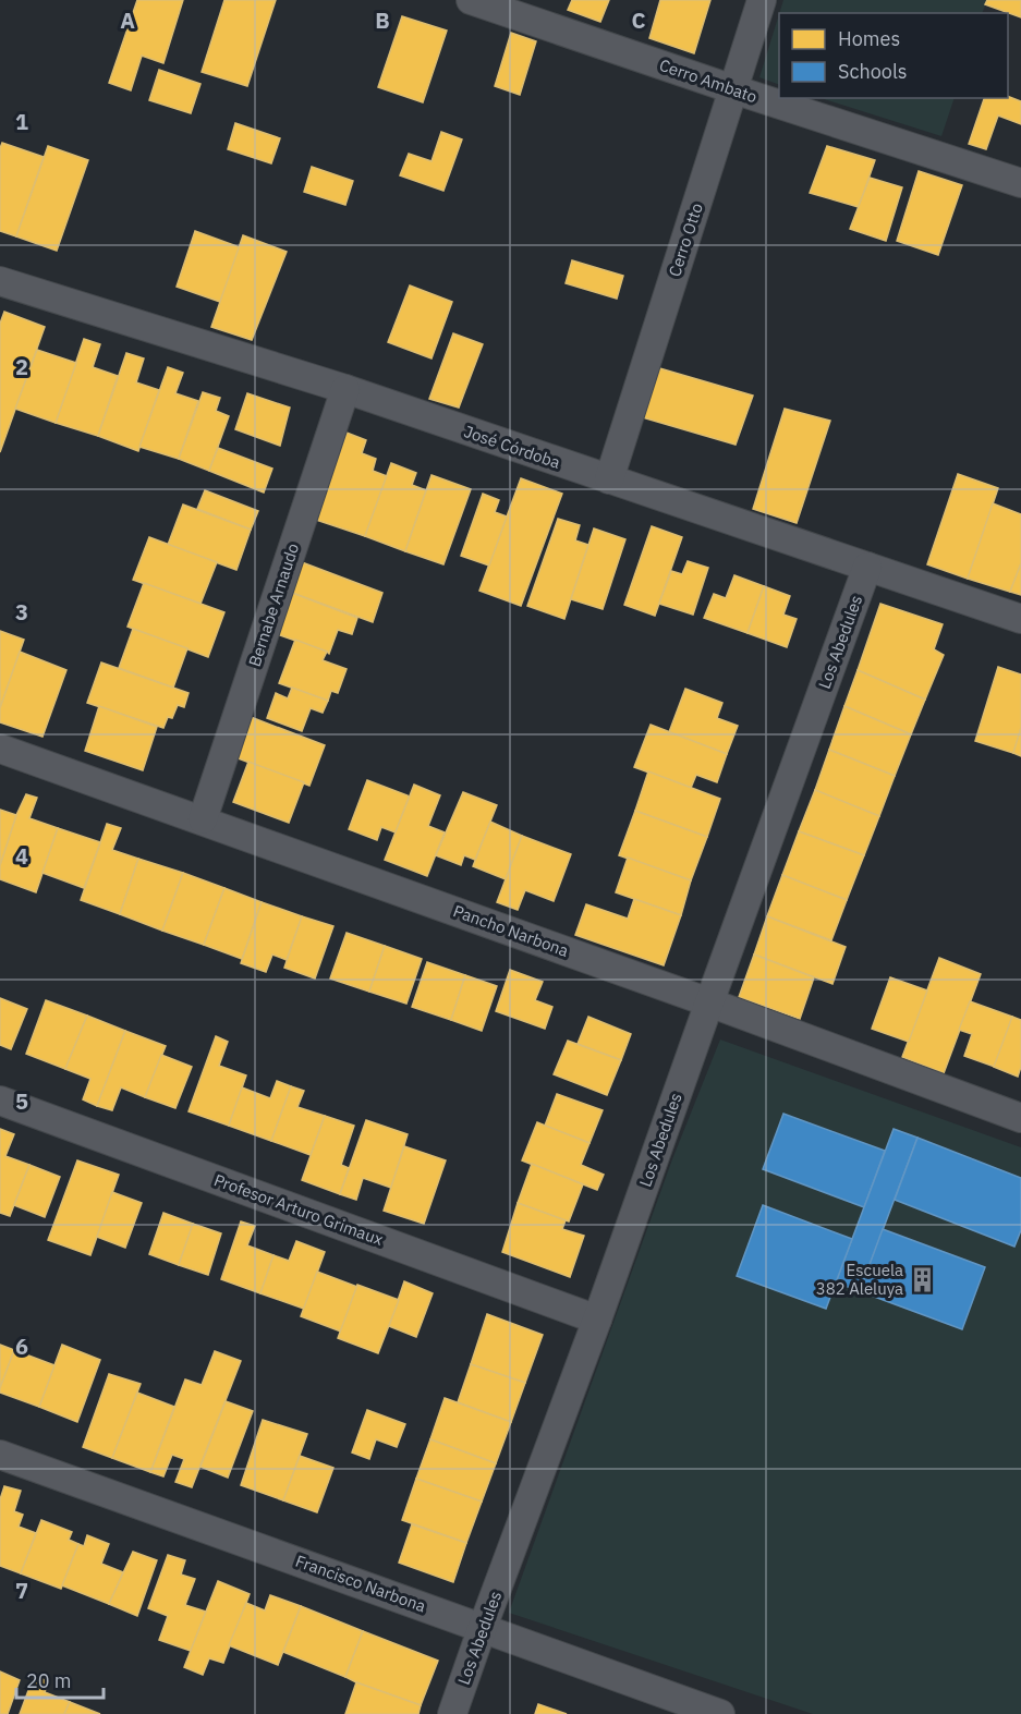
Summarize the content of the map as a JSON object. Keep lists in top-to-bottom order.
{
  "streets": {
    "street": [
      "Cerro Ambato",
      "Cerro Otto",
      "José Córdoba",
      "Bernabe Arnaudo",
      "Los Abedules",
      "Pancho Narbona",
      "Profesor Arturo Grimaux",
      "Francisco Narbona"
    ]
  },
  "crossings": [
    ["Cerro Ambato", "Cerro Otto"],
    ["Cerro Otto", "José Córdoba"],
    ["José Córdoba", "Bernabe Arnaudo"],
    ["José Córdoba", "Los Abedules"],
    ["Bernabe Arnaudo", "Pancho Narbona"],
    ["Los Abedules", "Pancho Narbona"],
    ["Los Abedules", "Profesor Arturo Grimaux"],
    ["Los Abedules", "Francisco Narbona"]
  ],
  "places": {
    "building": ["Escuela 382 Aleluya"]
  },
  "legend": ["Homes", "Schools"],
  "scale_bar": "20 m",
  "grid": {
    "columns": ["A", "B", "C"],
    "rows": [
      "1",
      "2",
      "3",
      "4",
      "5",
      "6",
      "7"
    ]
  }
}
